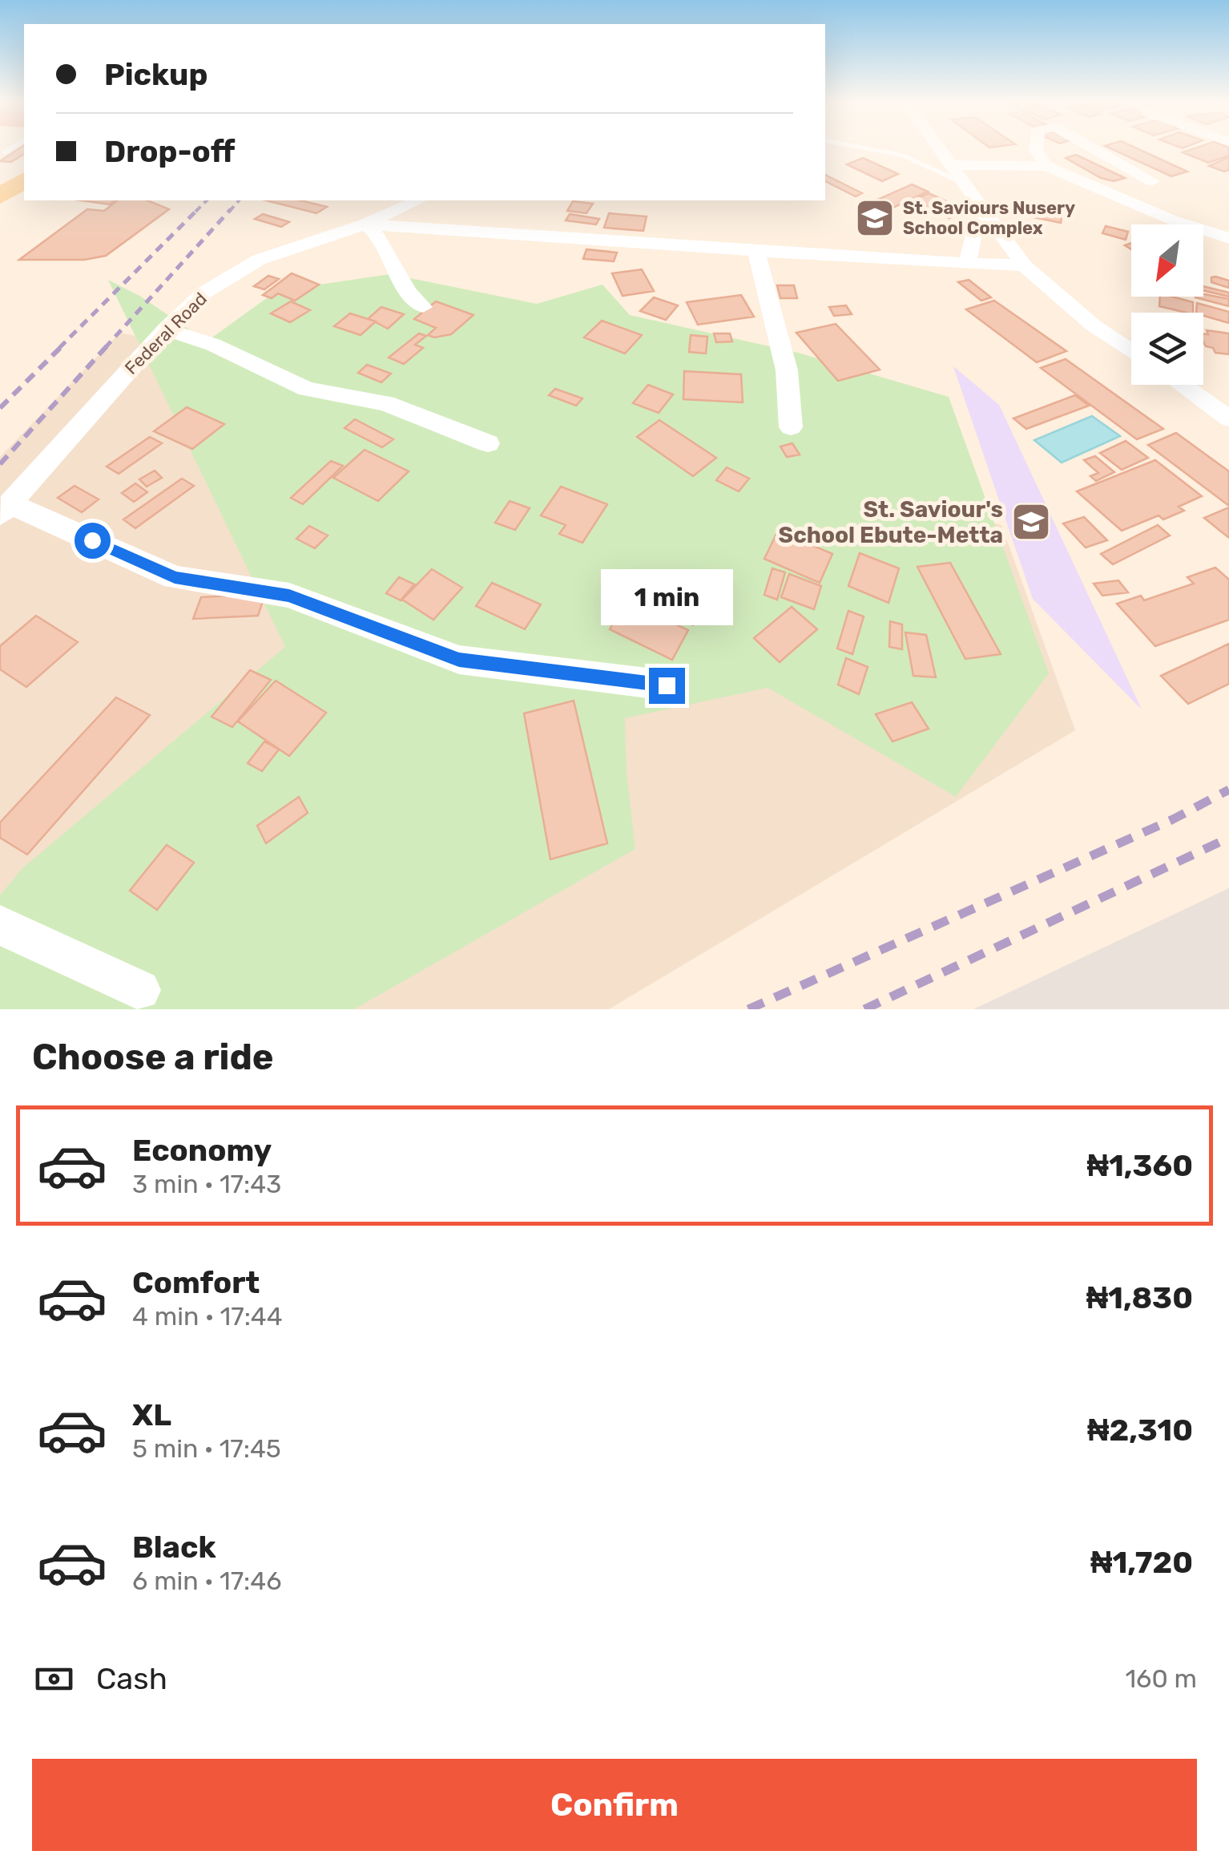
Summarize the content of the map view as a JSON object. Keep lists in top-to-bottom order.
{
  "streets": {
    "street": ["Federal Road"]
  },
  "places": {
    "school or university": ["St. Saviours Nusery School Complex", "St. Saviour's School Ebute-Metta"]
  },
  "north": "bottom left",
  "page": {
    "banner": ["Pickup", "Drop-off"],
    "bubble": "1 min",
    "heading": "Choose a ride",
    "list": [
      {
        "name": "Economy",
        "note": "3 min · 17:43",
        "value": "₦1,360"
      },
      {
        "name": "Comfort",
        "note": "4 min · 17:44",
        "value": "₦1,830"
      },
      {
        "name": "XL",
        "note": "5 min · 17:45",
        "value": "₦2,310"
      },
      {
        "name": "Black",
        "note": "6 min · 17:46",
        "value": "₦1,720"
      }
    ],
    "pay": ["Cash", "160 m"],
    "buttons": "Confirm"
  }
}
